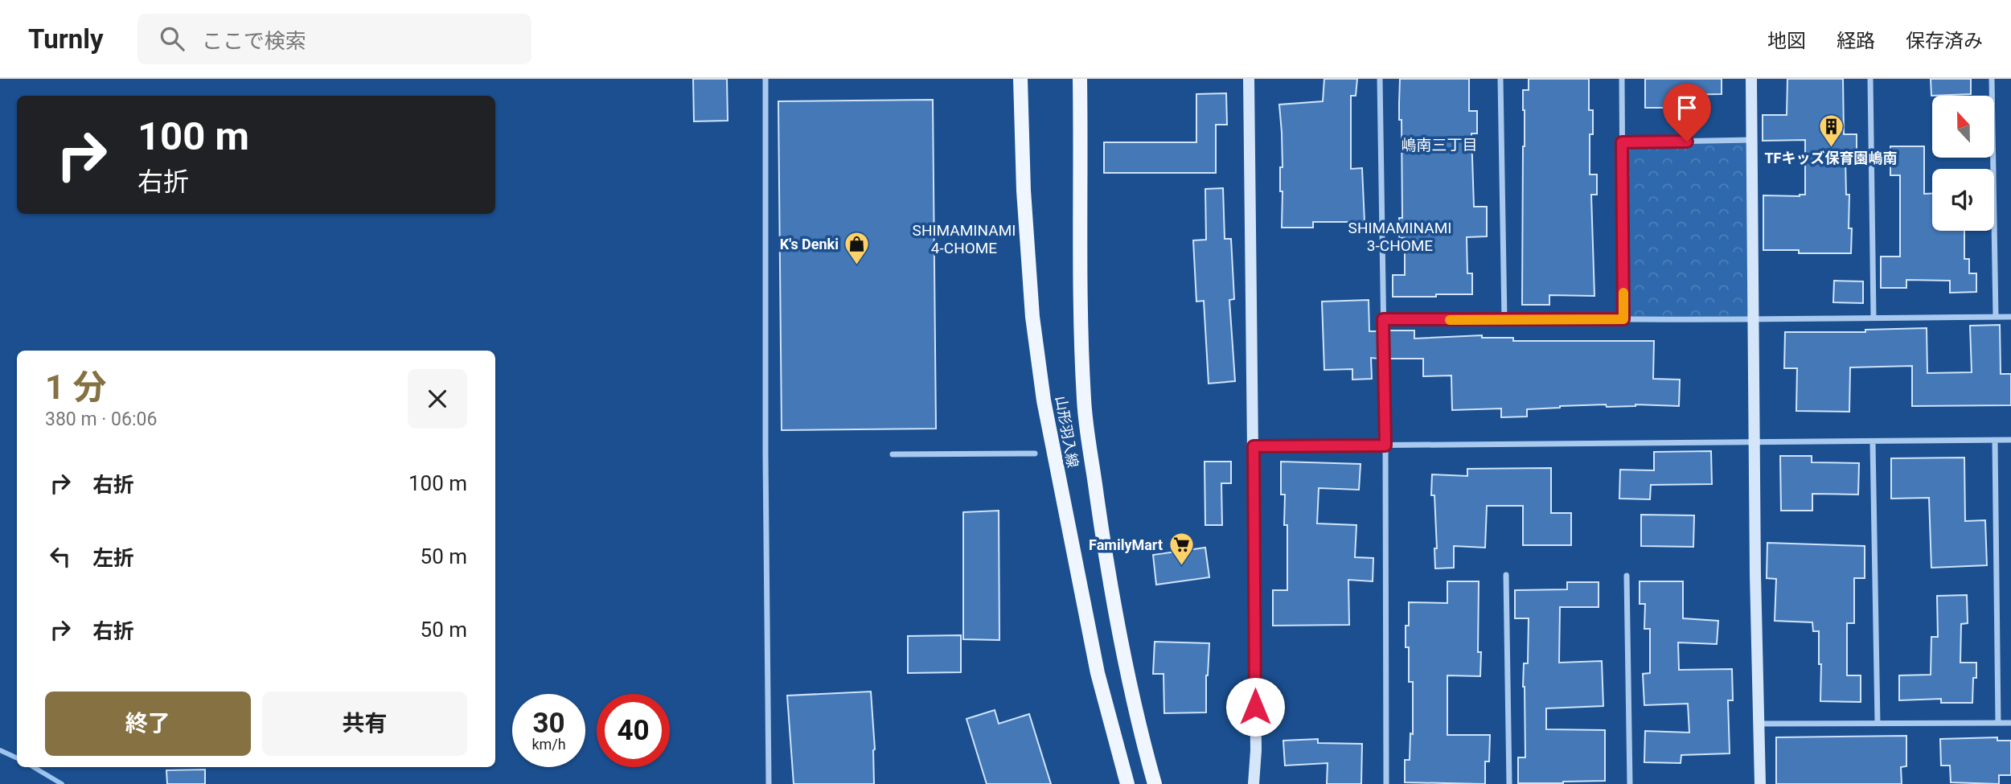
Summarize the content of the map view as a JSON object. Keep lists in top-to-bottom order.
{
  "streets": {
    "main road": ["山形羽入線"]
  },
  "districts": ["嶋南三丁目", "SHIMAMINAMI 3-CHOME", "SHIMAMINAMI 4-CHOME"],
  "places": {
    "building": ["TFキッズ保育園嶋南"],
    "shop": ["K's Denki"],
    "supermarket": ["FamilyMart"]
  },
  "north": "top",
  "page": {
    "header": "Turnly",
    "search": "ここで検索",
    "nav": ["地図", "経路", "保存済み"],
    "turn": ["100 m", "右折"],
    "heading": ["1 分", "380 m · 06:06"],
    "list": [
      {
        "name": "右折",
        "value": "100 m"
      },
      {
        "name": "左折",
        "value": "50 m"
      },
      {
        "name": "右折",
        "value": "50 m"
      }
    ],
    "buttons": ["終了", "共有"],
    "speed": "30 km/h",
    "limit": "40"
  }
}
